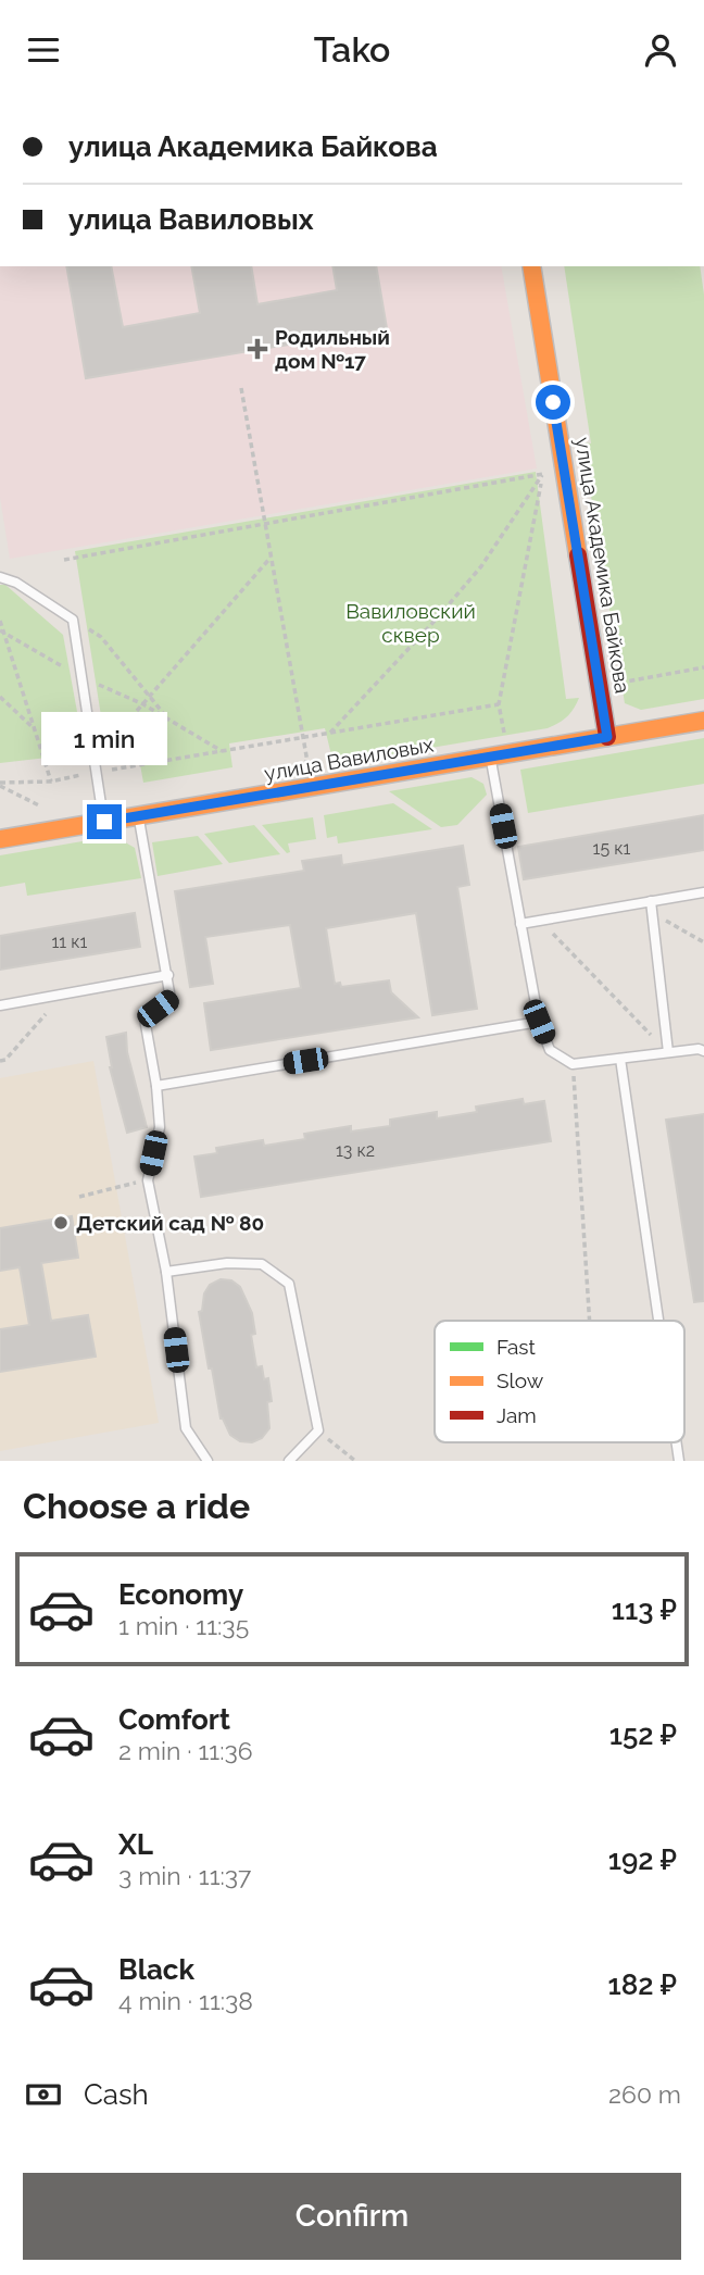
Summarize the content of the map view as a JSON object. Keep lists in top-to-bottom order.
{
  "streets": {
    "street": ["улица Академика Байкова", "улица Вавиловых"]
  },
  "crossings": [
    ["улица Академика Байкова", "улица Вавиловых"]
  ],
  "parks": ["Вавиловский сквер"],
  "places": {
    "health": ["Родильный дом №17"],
    "other": ["Детский сад № 80"]
  },
  "house_numbers": ["15 к1", "11 к1", "13 к2"],
  "legend": ["Fast", "Slow", "Jam"],
  "page": {
    "header": "Tako",
    "banner": ["улица Академика Байкова", "улица Вавиловых"],
    "bubble": "1 min",
    "heading": "Choose a ride",
    "list": [
      {
        "name": "Economy",
        "note": "1 min · 11:35",
        "value": "113 ₽"
      },
      {
        "name": "Comfort",
        "note": "2 min · 11:36",
        "value": "152 ₽"
      },
      {
        "name": "XL",
        "note": "3 min · 11:37",
        "value": "192 ₽"
      },
      {
        "name": "Black",
        "note": "4 min · 11:38",
        "value": "182 ₽"
      }
    ],
    "pay": ["Cash", "260 m"],
    "buttons": "Confirm"
  }
}
